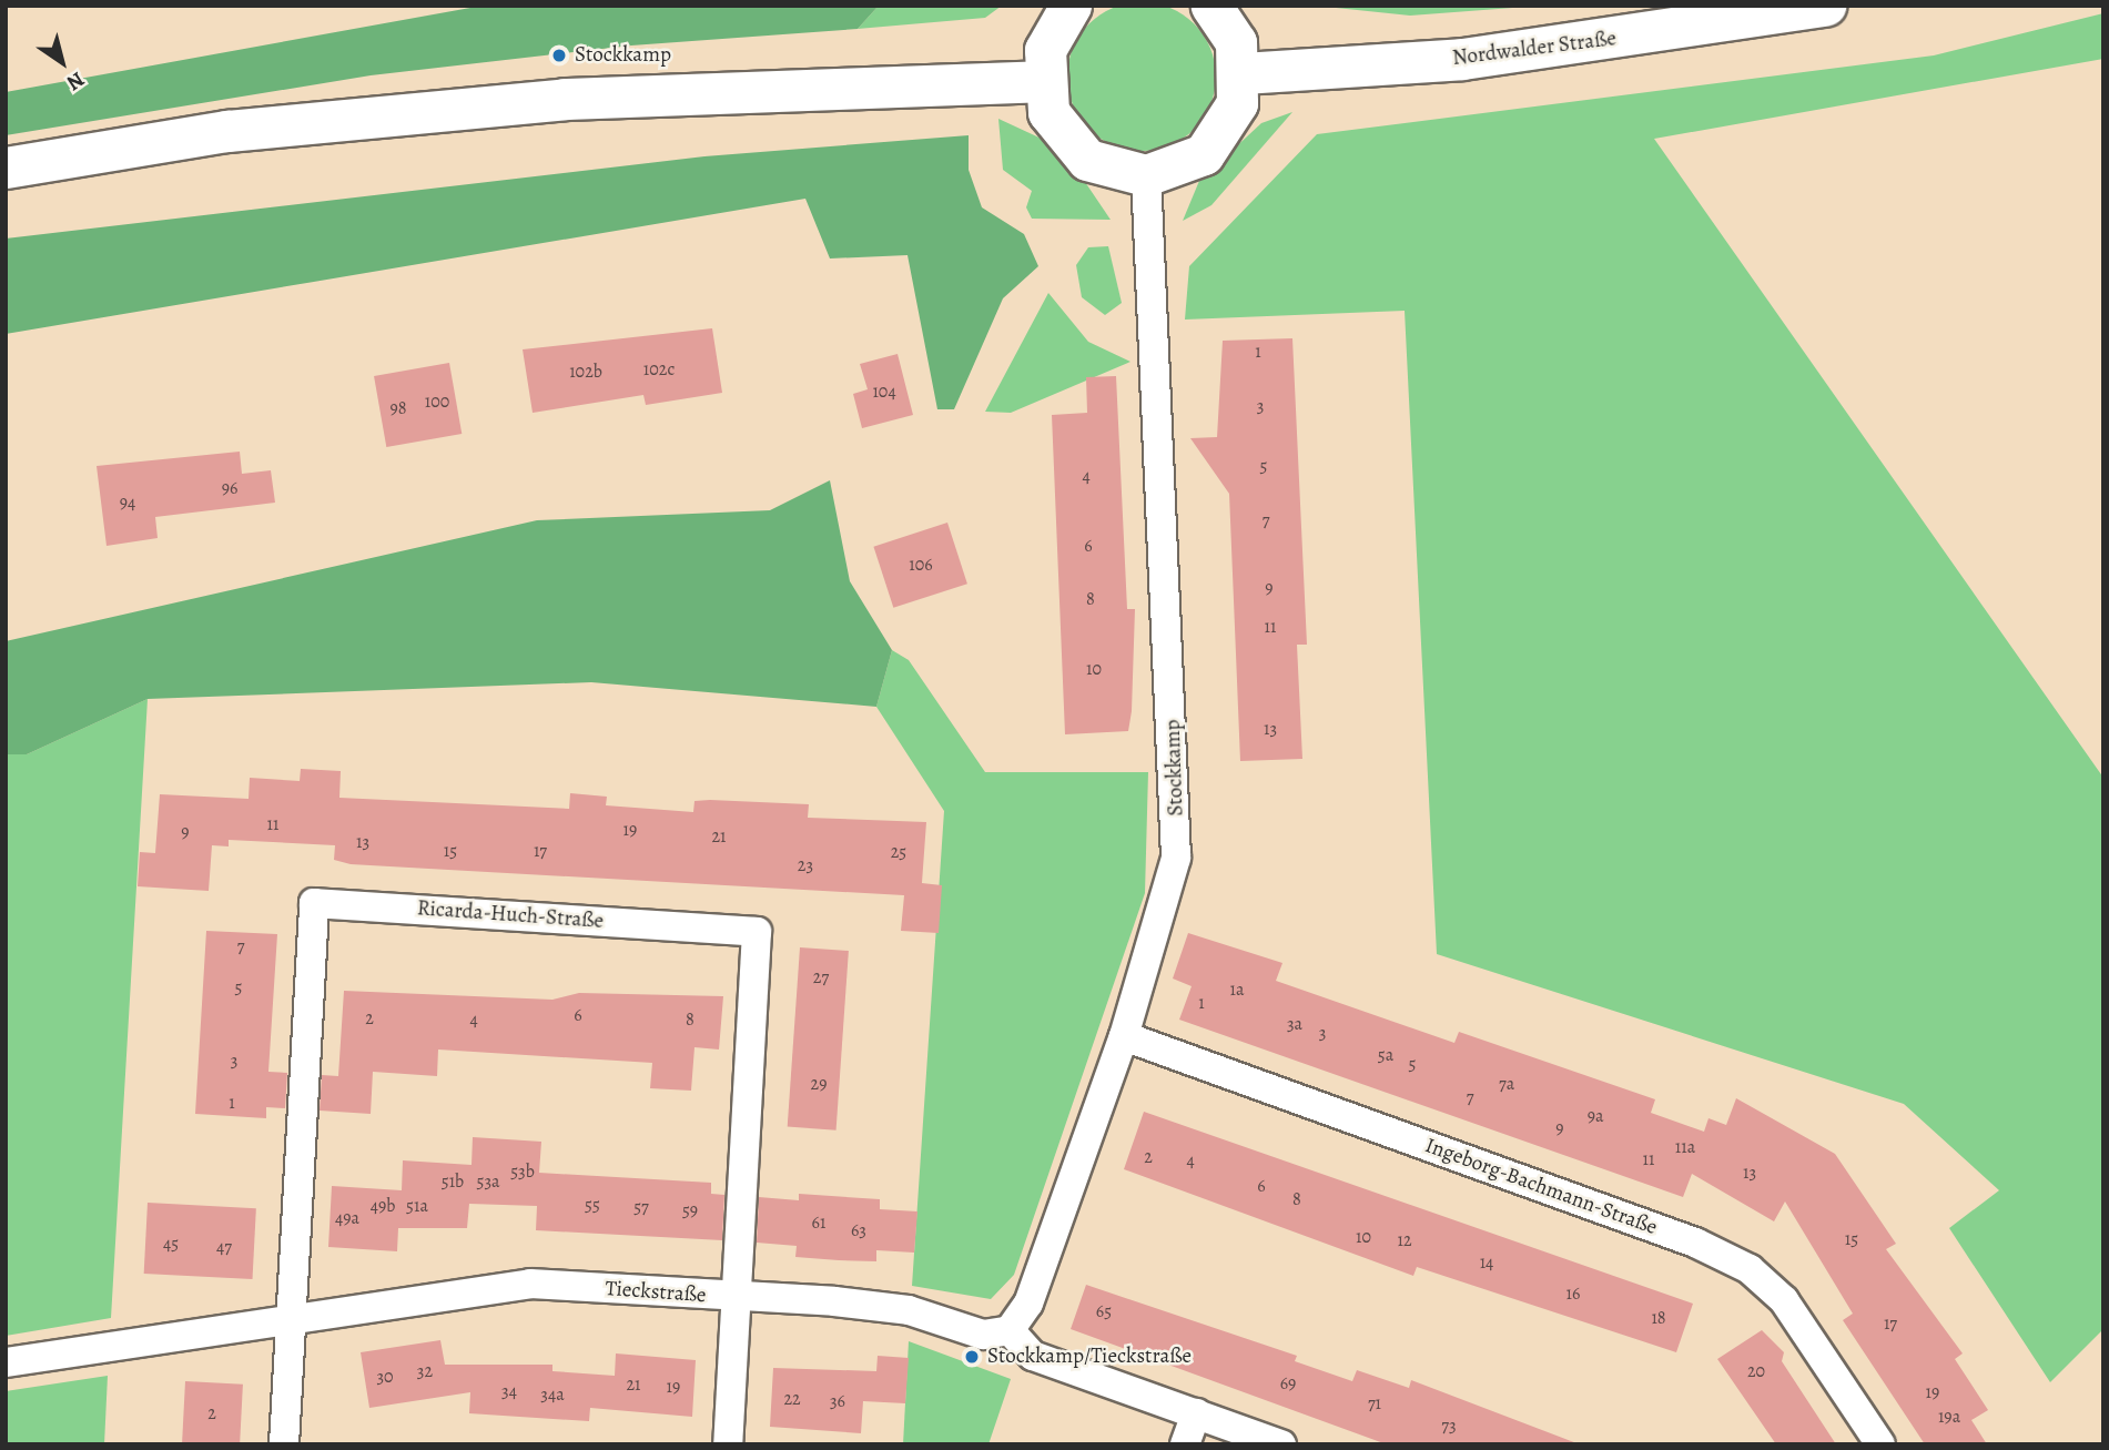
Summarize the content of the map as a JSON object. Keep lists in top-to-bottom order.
{
  "streets": {
    "main road": ["Nordwalder Straße"],
    "street": [
      "Stockkamp",
      "Ricarda-Huch-Straße",
      "Ingeborg-Bachmann-Straße",
      "Tieckstraße"
    ]
  },
  "crossings": [
    ["Stockkamp", "Ingeborg-Bachmann-Straße"],
    ["Stockkamp", "Tieckstraße"],
    ["Ricarda-Huch-Straße", "Tieckstraße"]
  ],
  "places": ["Stockkamp", "Stockkamp/Tieckstraße"],
  "house_numbers": [
    "1",
    "102c",
    "102b",
    "104",
    "100",
    "3",
    "98",
    "5",
    "4",
    "96",
    "94",
    "7",
    "6",
    "106",
    "9",
    "8",
    "11",
    "10",
    "13",
    "11",
    "19",
    "9",
    "21",
    "13",
    "15",
    "17",
    "25",
    "23",
    "7",
    "27",
    "5",
    "1a",
    "1",
    "6",
    "2",
    "4",
    "8",
    "3a",
    "3",
    "5a",
    "3",
    "5",
    "29",
    "7a",
    "7",
    "1",
    "9a",
    "9",
    "11a",
    "2",
    "11",
    "4",
    "53b",
    "13",
    "51b",
    "53a",
    "6",
    "8",
    "55",
    "49b",
    "51a",
    "57",
    "59",
    "49a",
    "61",
    "63",
    "10",
    "15",
    "12",
    "45",
    "47",
    "14",
    "16",
    "65",
    "18",
    "17",
    "32",
    "20",
    "30",
    "69",
    "21",
    "19",
    "34",
    "19",
    "34a",
    "22",
    "36",
    "71",
    "2",
    "19a",
    "73"
  ],
  "north": "bottom right"
}
